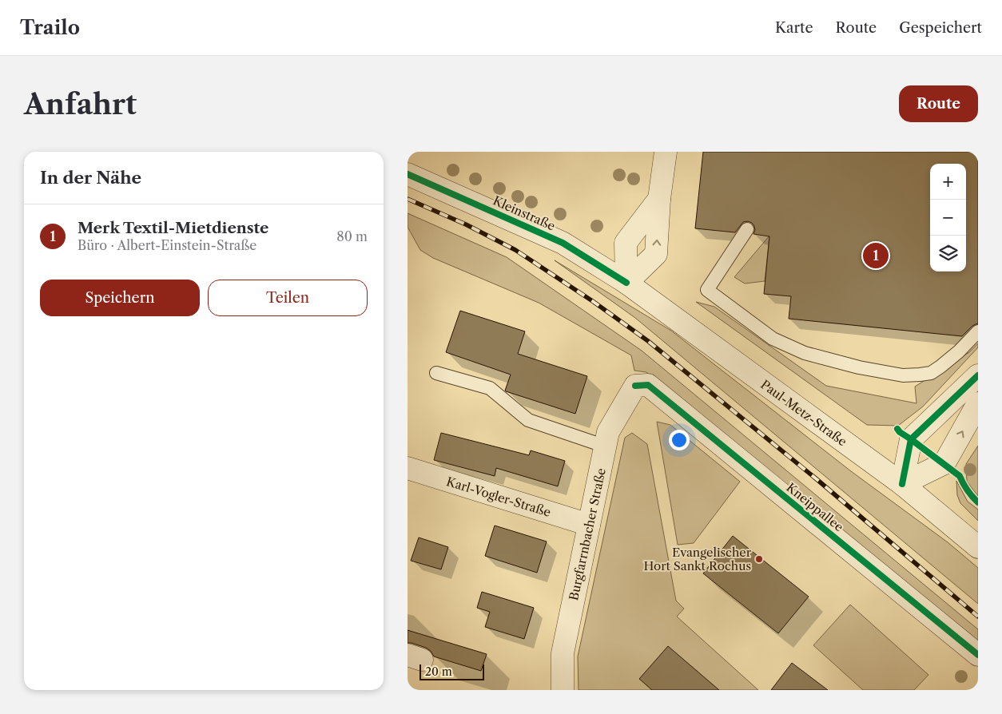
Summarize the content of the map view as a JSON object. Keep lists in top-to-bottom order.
{
  "streets": {
    "street": [
      "Kleinstraße",
      "Paul-Metz-Straße",
      "Karl-Vogler-Straße",
      "Kneippallee",
      "Burgfarrnbacher Straße"
    ]
  },
  "crossings": [
    ["Kleinstraße", "Paul-Metz-Straße"],
    ["Karl-Vogler-Straße", "Burgfarrnbacher Straße"],
    ["Kneippallee", "Burgfarrnbacher Straße"]
  ],
  "places": ["Evangelischer Hort Sankt Rochus"],
  "scale_bar": "20 m",
  "page": {
    "header": "Trailo",
    "nav": ["Karte", "Route", "Gespeichert"],
    "buttons": [
      "Route",
      ["Speichern", "Teilen"]
    ],
    "title": "Anfahrt",
    "heading": "In der Nähe",
    "map_buttons": ["+", "−"],
    "list": [
      {
        "mark": "1",
        "name": "Merk Textil-Mietdienste",
        "note": "Büro · Albert-Einstein-Straße",
        "value": "80 m"
      }
    ],
    "pins": "1",
    "scale": "20 m"
  }
}
